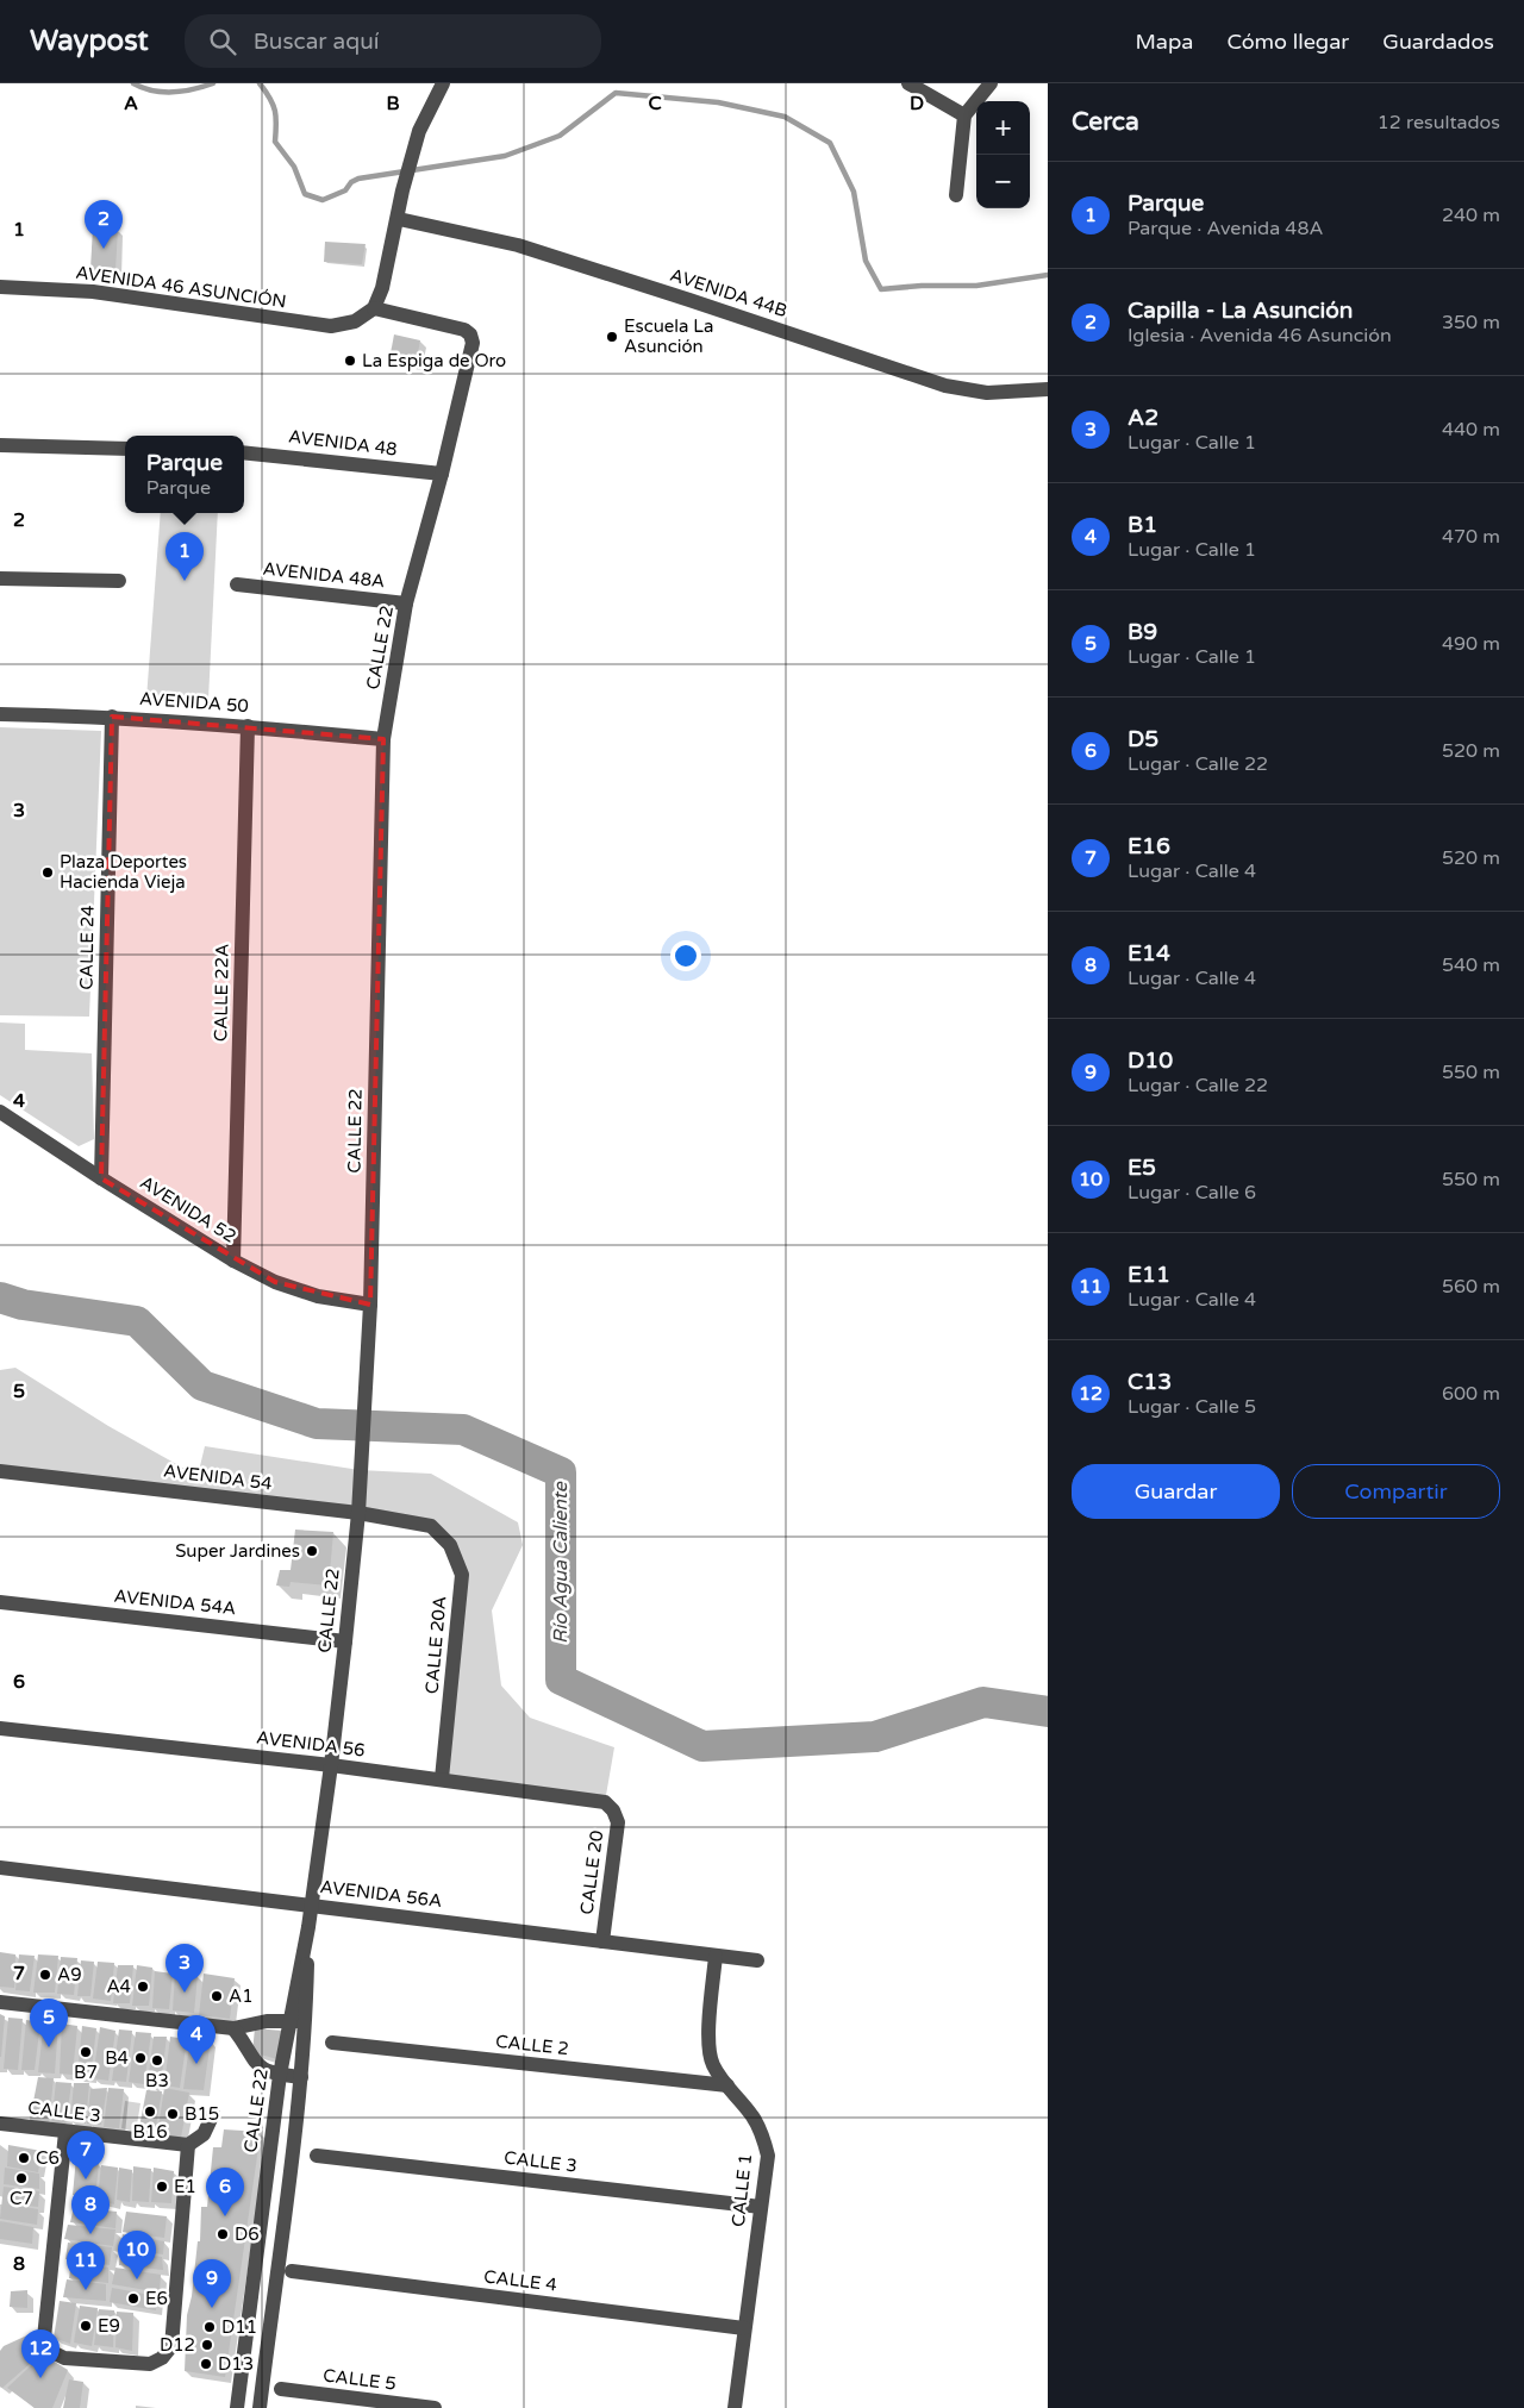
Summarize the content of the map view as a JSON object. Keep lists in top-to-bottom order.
{
  "streets": {
    "street": [
      "AVENIDA 46 ASUNCIÓN",
      "AVENIDA 44B",
      "AVENIDA 48",
      "AVENIDA 48A",
      "CALLE 22",
      "AVENIDA 50",
      "CALLE 24",
      "CALLE 22A",
      "AVENIDA 52",
      "AVENIDA 54",
      "AVENIDA 54A",
      "CALLE 20A",
      "AVENIDA 56",
      "CALLE 20",
      "AVENIDA 56A",
      "CALLE 2",
      "CALLE 3",
      "CALLE 1",
      "CALLE 4",
      "CALLE 5"
    ]
  },
  "crossings": [
    ["AVENIDA 46 ASUNCIÓN", "CALLE 22"],
    ["AVENIDA 48", "CALLE 22"],
    ["AVENIDA 48A", "CALLE 22"],
    ["CALLE 22", "AVENIDA 50"],
    ["CALLE 22", "AVENIDA 52"],
    ["CALLE 22", "AVENIDA 54"],
    ["CALLE 22", "AVENIDA 54A"],
    ["CALLE 22", "AVENIDA 56"],
    ["CALLE 22", "AVENIDA 56A"],
    ["AVENIDA 50", "CALLE 24"],
    ["AVENIDA 50", "CALLE 22A"],
    ["CALLE 24", "AVENIDA 52"],
    ["CALLE 22A", "AVENIDA 52"],
    ["AVENIDA 54", "CALLE 20A"],
    ["CALLE 20A", "AVENIDA 56"],
    ["AVENIDA 56", "CALLE 20"],
    ["CALLE 20", "AVENIDA 56A"],
    ["AVENIDA 56A", "CALLE 1"],
    ["CALLE 2", "CALLE 1"],
    ["CALLE 3", "CALLE 1"],
    ["CALLE 1", "CALLE 4"]
  ],
  "water": ["Río Agua Caliente"],
  "places": [
    "Escuela La Asunción",
    "La Espiga de Oro",
    "Plaza Deportes Hacienda Vieja",
    "Super Jardines",
    "A9",
    "A4",
    "A1",
    "B7",
    "B4",
    "B3",
    "B16",
    "B15",
    "C6",
    "C7",
    "E1",
    "D6",
    "E6",
    "E9",
    "D11",
    "D12",
    "D13"
  ],
  "page": {
    "header": "Waypost",
    "search": "Buscar aquí",
    "nav": ["Mapa", "Cómo llegar", "Guardados"],
    "heading": ["Cerca", "12 resultados"],
    "map_buttons": ["+", "−"],
    "list": [
      {
        "mark": "1",
        "name": "Parque",
        "note": "Parque · Avenida 48A",
        "value": "240 m"
      },
      {
        "mark": "2",
        "name": "Capilla - La Asunción",
        "note": "Iglesia · Avenida 46 Asunción",
        "value": "350 m"
      },
      {
        "mark": "3",
        "name": "A2",
        "note": "Lugar · Calle 1",
        "value": "440 m"
      },
      {
        "mark": "4",
        "name": "B1",
        "note": "Lugar · Calle 1",
        "value": "470 m"
      },
      {
        "mark": "5",
        "name": "B9",
        "note": "Lugar · Calle 1",
        "value": "490 m"
      },
      {
        "mark": "6",
        "name": "D5",
        "note": "Lugar · Calle 22",
        "value": "520 m"
      },
      {
        "mark": "7",
        "name": "E16",
        "note": "Lugar · Calle 4",
        "value": "520 m"
      },
      {
        "mark": "8",
        "name": "E14",
        "note": "Lugar · Calle 4",
        "value": "540 m"
      },
      {
        "mark": "9",
        "name": "D10",
        "note": "Lugar · Calle 22",
        "value": "550 m"
      },
      {
        "mark": "10",
        "name": "E5",
        "note": "Lugar · Calle 6",
        "value": "550 m"
      },
      {
        "mark": "11",
        "name": "E11",
        "note": "Lugar · Calle 4",
        "value": "560 m"
      },
      {
        "mark": "12",
        "name": "C13",
        "note": "Lugar · Calle 5",
        "value": "600 m"
      }
    ],
    "pins": [
      "2",
      "1",
      "3",
      "5",
      "4",
      "7",
      "6",
      "8",
      "10",
      "11",
      "9",
      "12"
    ],
    "popup": ["Parque", "Parque"],
    "buttons": ["Guardar", "Compartir"]
  },
  "grid": {
    "columns": [
      "A",
      "B",
      "C",
      "D"
    ],
    "rows": [
      "1",
      "2",
      "3",
      "4",
      "5",
      "6",
      "7",
      "8"
    ]
  }
}
